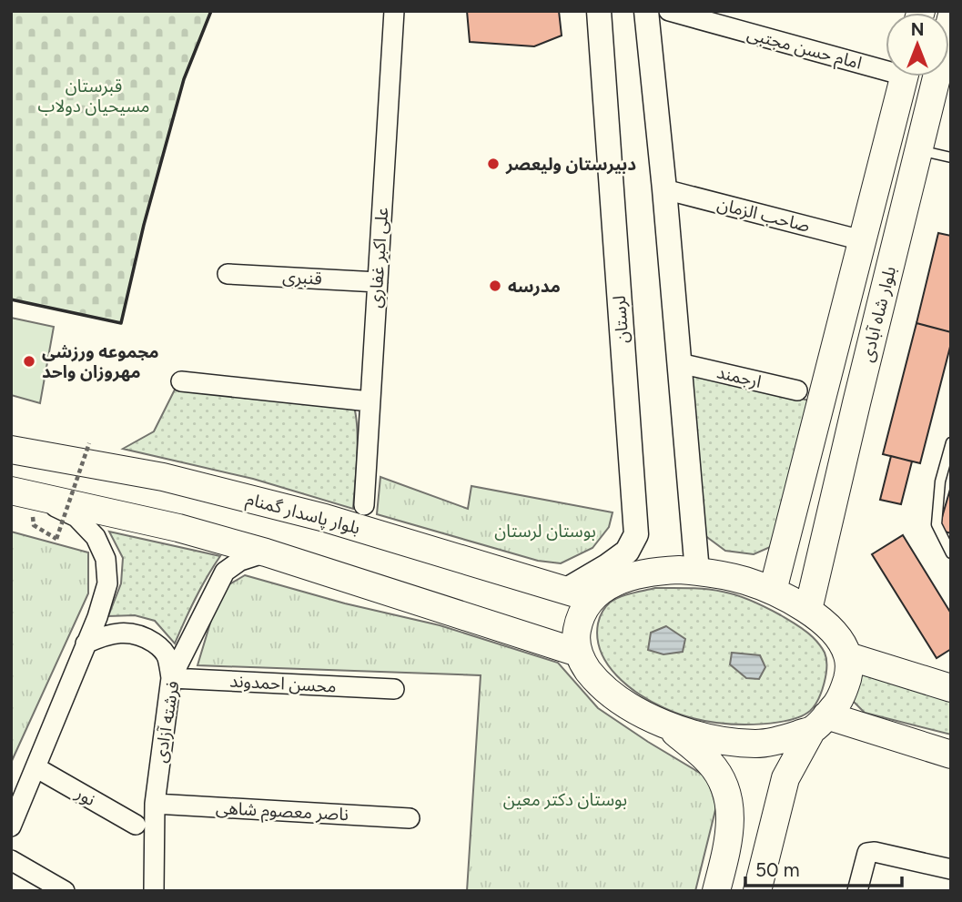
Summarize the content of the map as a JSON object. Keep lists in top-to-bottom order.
{
  "streets": {
    "main road": ["بلوار شاه آبادی", "بلوار پاسدار گمنام"],
    "street": [
      "امام حسن مجتبی",
      "صاحب الزمان",
      "علی اکبر غفاری",
      "قنبری",
      "لرستان",
      "ارجمند",
      "محسن احمدوند",
      "فرشته آزادی",
      "نور",
      "ناصر معصوم شاهی"
    ]
  },
  "crossings": [
    ["صاحب الزمان", "بلوار شاه آبادی"],
    ["علی اکبر غفاری", "قنبری"],
    ["بلوار شاه آبادی", "لرستان"],
    ["بلوار شاه آبادی", "بلوار پاسدار گمنام"],
    ["لرستان", "بلوار پاسدار گمنام"],
    ["محسن احمدوند", "فرشته آزادی"],
    ["فرشته آزادی", "ناصر معصوم شاهی"]
  ],
  "parks": ["قبرستان مسیحیان دولاب", "بوستان لرستان", "بوستان دکتر معین"],
  "places": ["دبیرستان ولیعصر", "مدرسه", "مجموعه ورزشی مهروزان واحد"],
  "scale_bar": "50 m",
  "north": "top"
}
